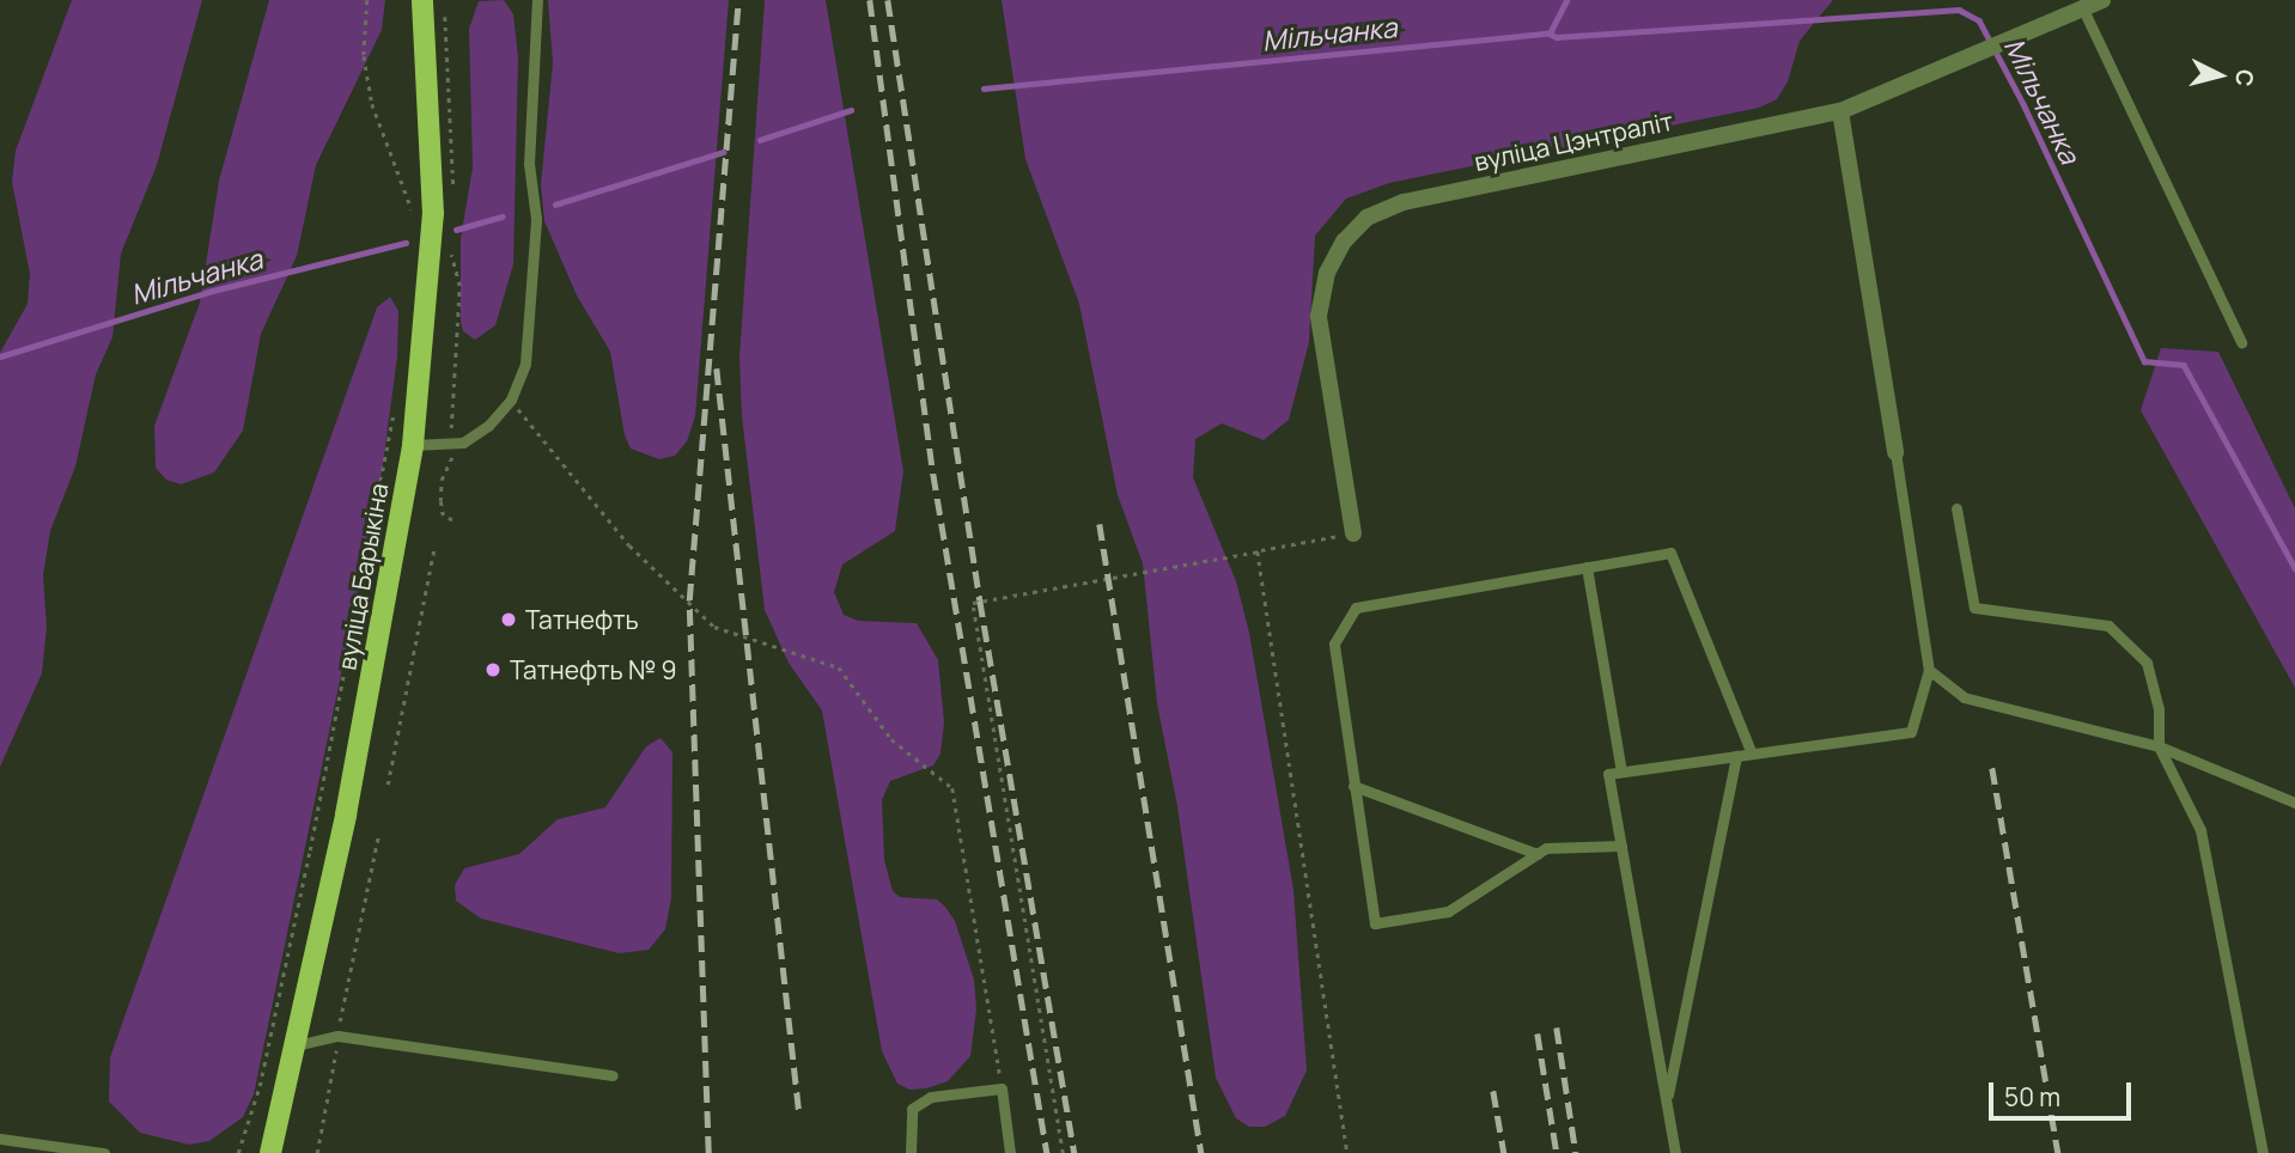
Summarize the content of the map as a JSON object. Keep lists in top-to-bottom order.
{
  "streets": {
    "main road": ["вуліца Барыкіна"],
    "street": ["вуліца Цэнтраліт"]
  },
  "water": ["Мільчанка"],
  "places": ["Татнефть", "Татнефть № 9"],
  "scale_bar": "50 m",
  "north": "right"
}
